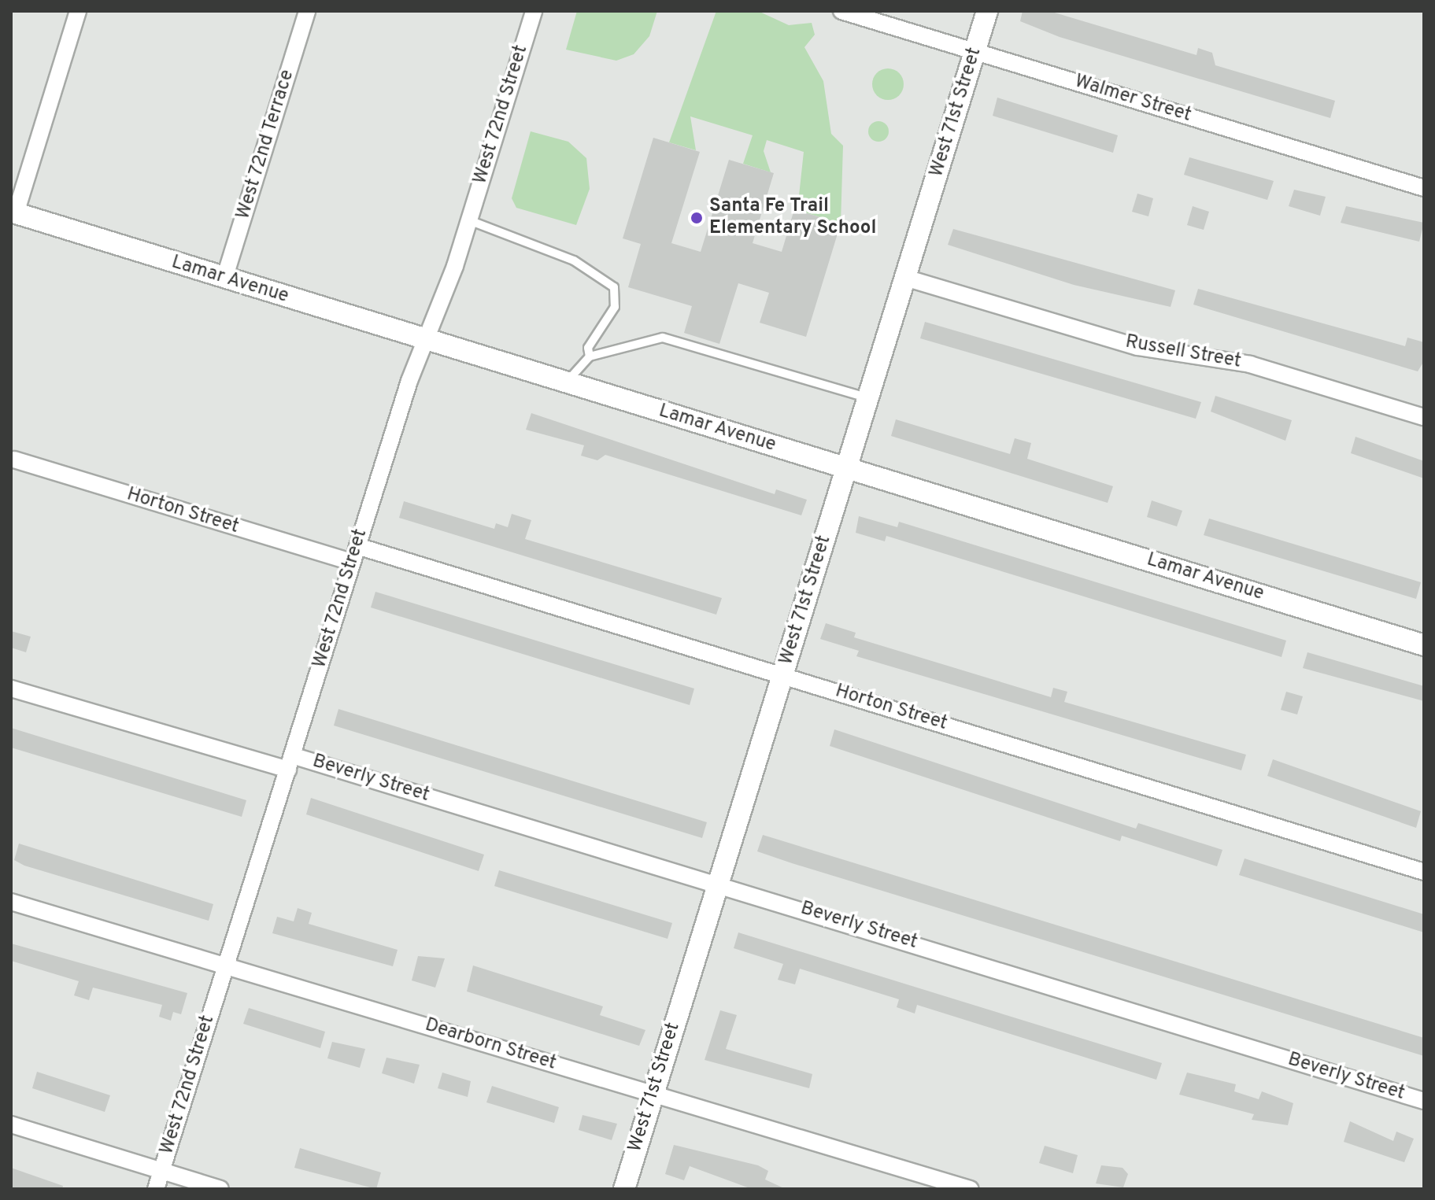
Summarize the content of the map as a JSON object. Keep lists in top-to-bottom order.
{
  "streets": {
    "street": [
      "Walmer Street",
      "West 71st Street",
      "West 72nd Street",
      "West 72nd Terrace",
      "Lamar Avenue",
      "Russell Street",
      "Horton Street",
      "Beverly Street",
      "Dearborn Street"
    ]
  },
  "crossings": [
    ["Walmer Street", "West 71st Street"],
    ["West 71st Street", "Lamar Avenue"],
    ["West 71st Street", "Russell Street"],
    ["West 71st Street", "Horton Street"],
    ["West 71st Street", "Beverly Street"],
    ["West 71st Street", "Dearborn Street"],
    ["West 72nd Street", "Lamar Avenue"],
    ["West 72nd Street", "Horton Street"],
    ["West 72nd Street", "Beverly Street"],
    ["West 72nd Street", "Dearborn Street"],
    ["West 72nd Terrace", "Lamar Avenue"]
  ],
  "places": ["Santa Fe Trail Elementary School"]
}
